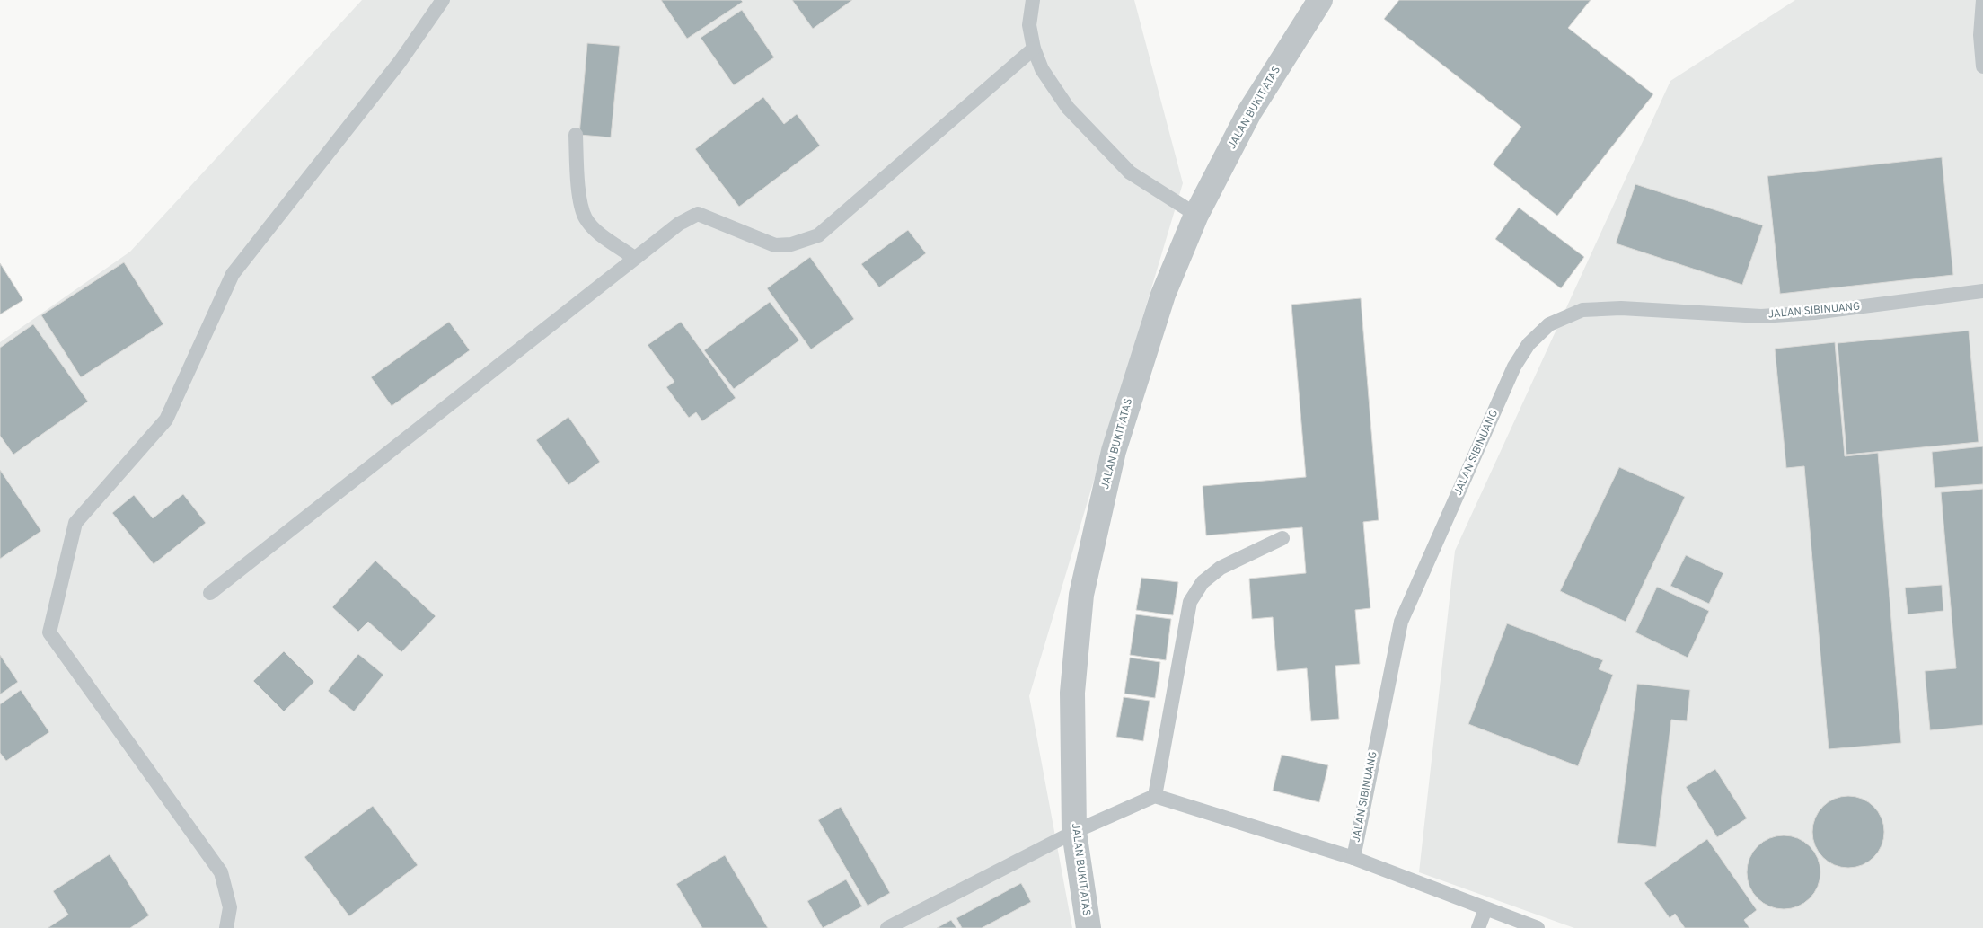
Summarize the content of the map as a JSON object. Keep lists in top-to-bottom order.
{
  "streets": {
    "street": ["JALAN BUKIT ATAS"],
    "lane": ["JALAN SIBINUANG"]
  }
}
